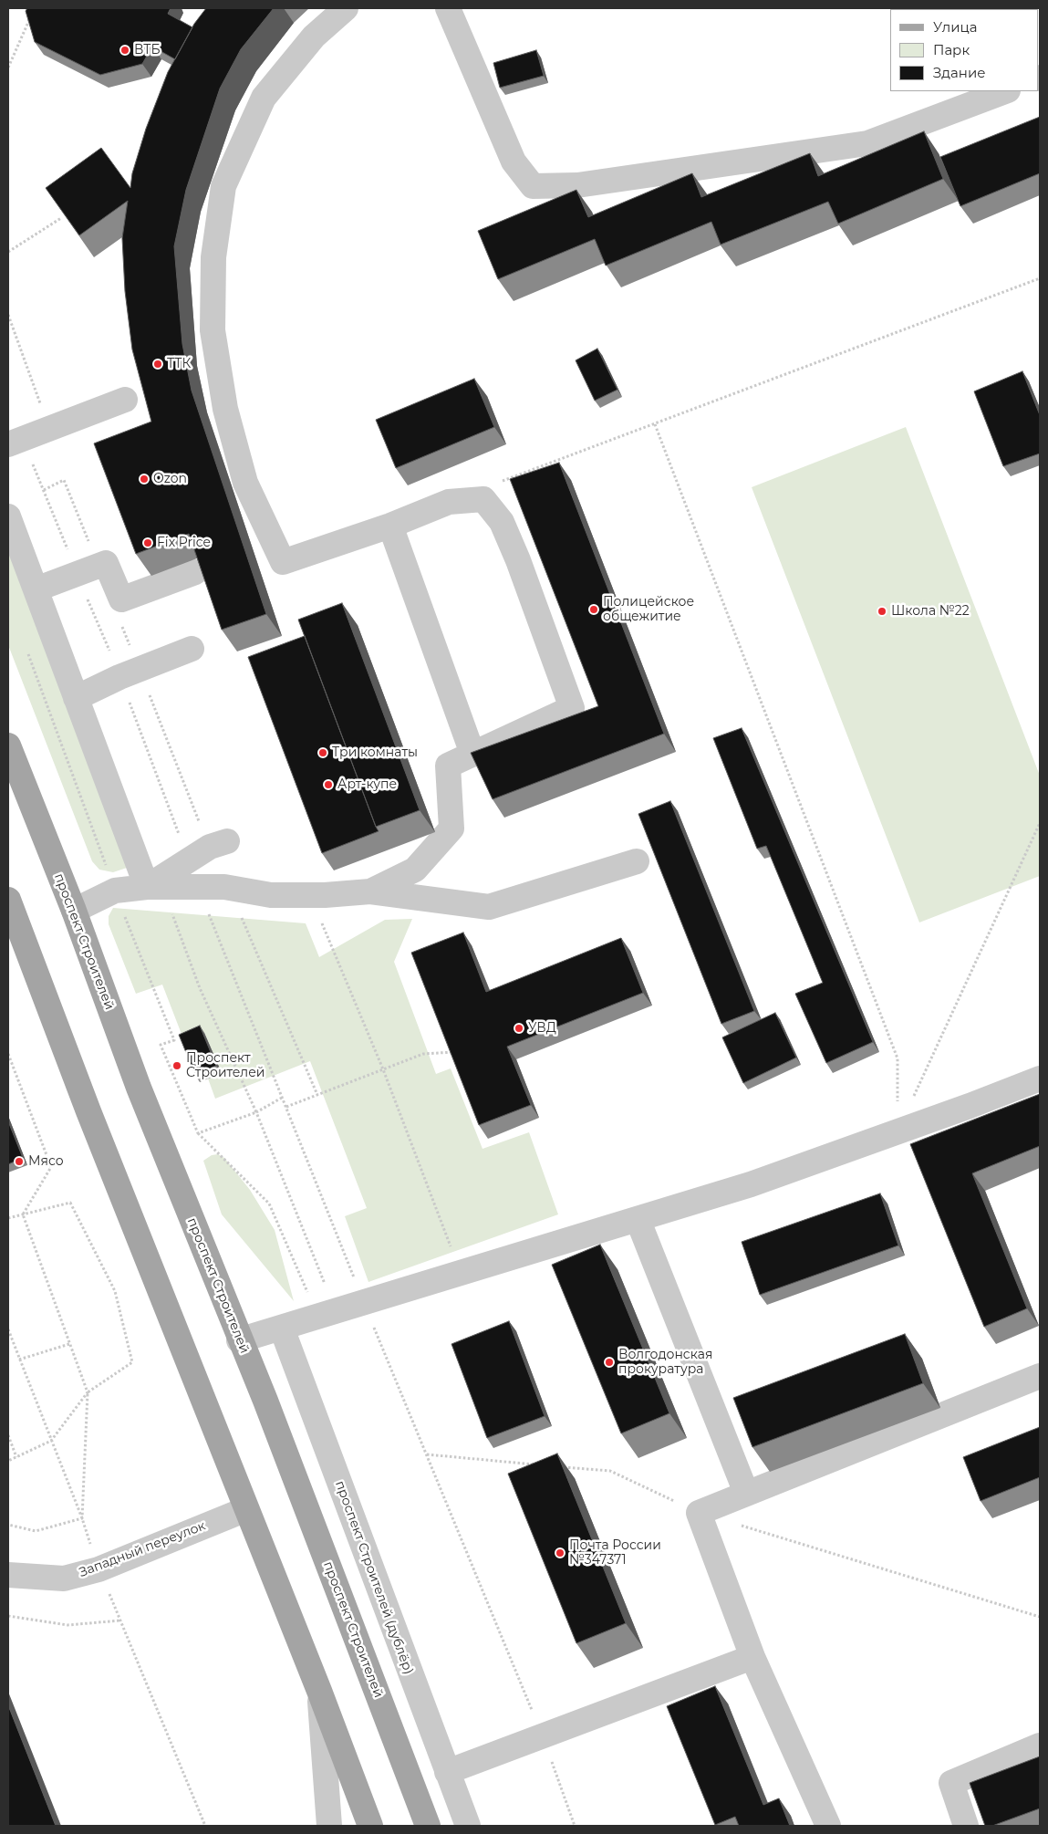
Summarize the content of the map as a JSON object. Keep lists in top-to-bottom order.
{
  "streets": {
    "main road": ["проспект Строителей"],
    "street": ["Западный переулок", "проспект Строителей (дублёр)"]
  },
  "places": [
    "ВТБ",
    "ТТК",
    "Ozon",
    "Fix Price",
    "Полицейское общежитие",
    "Школа №22",
    "Три комнаты",
    "Арт-купе",
    "УВД",
    "Проспект Строителей",
    "Мясо",
    "Волгодонская прокуратура",
    "Почта России №347371"
  ],
  "legend": ["Улица", "Парк", "Здание"]
}
